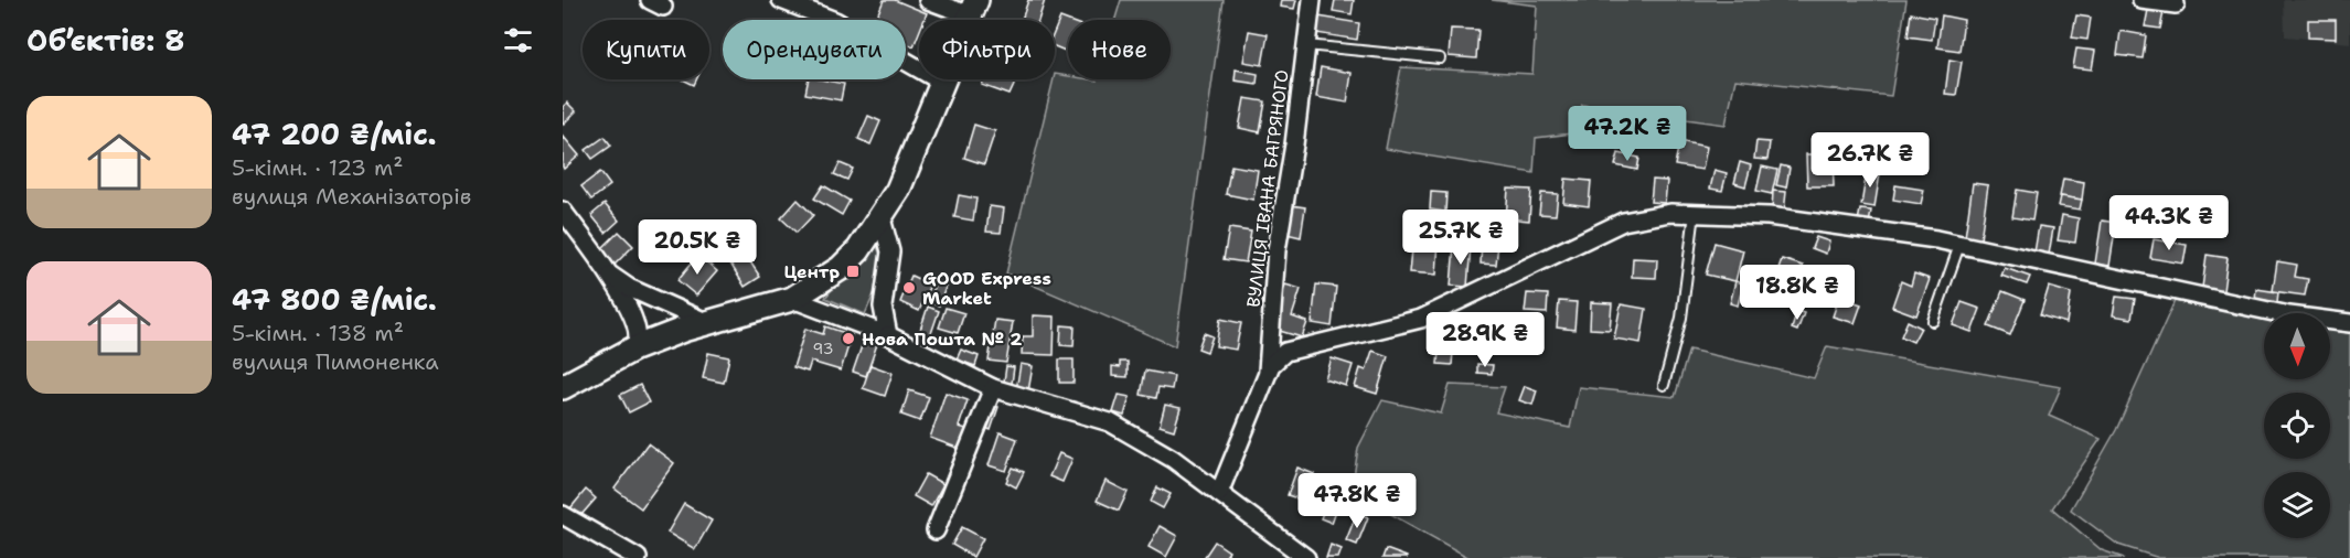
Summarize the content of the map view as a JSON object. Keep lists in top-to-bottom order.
{
  "streets": {
    "street": ["ВУЛИЦЯ ІВАНА БАГРЯНОГО"]
  },
  "places": {
    "transit": ["Центр"],
    "other": ["GOOD Express Market", "Нова Пошта № 2"]
  },
  "house_numbers": ["93"],
  "north": "bottom",
  "page": {
    "heading": "Об’єктів: 8",
    "chip": [
      "Купити",
      "Орендувати",
      "Фільтри",
      "Нове"
    ],
    "list": [
      {
        "name": "47 200 ₴/міс.",
        "note": "5-кімн. · 123 m² · вулиця Механізаторів"
      },
      {
        "name": "47 800 ₴/міс.",
        "note": "5-кімн. · 138 m² · вулиця Пимоненка"
      }
    ],
    "price": [
      "47.2K ₴",
      "26.7K ₴",
      "44.3K ₴",
      "25.7K ₴",
      "20.5K ₴",
      "18.8K ₴",
      "28.9K ₴",
      "47.8K ₴"
    ]
  }
}
